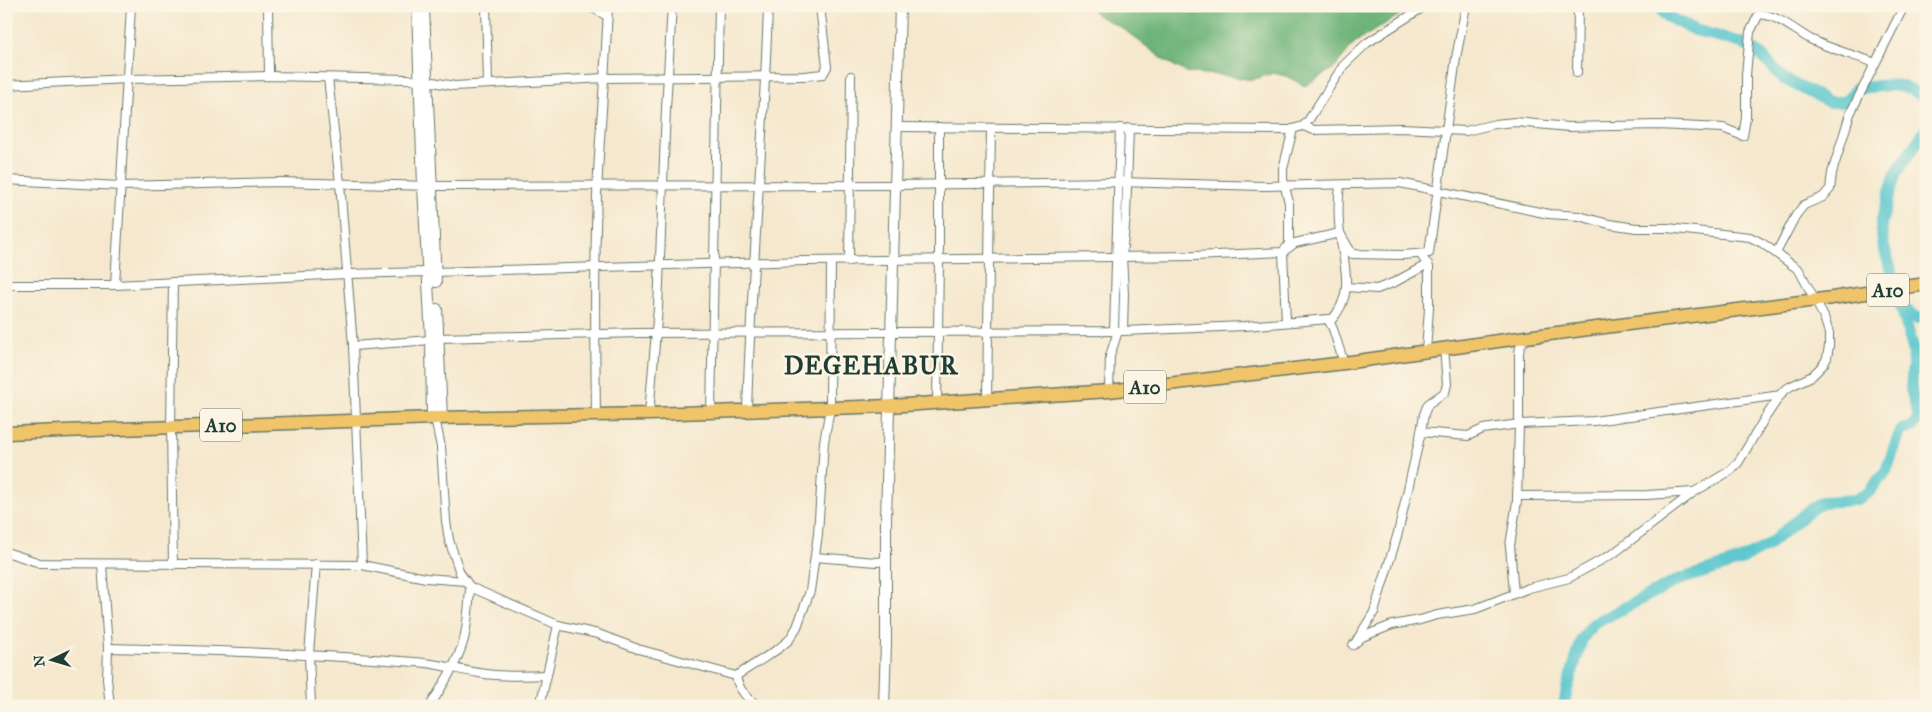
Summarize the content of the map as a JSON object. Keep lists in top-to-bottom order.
{
  "streets": {
    "highway": ["A10"]
  },
  "districts": ["DEGEHABUR"],
  "north": "left"
}
